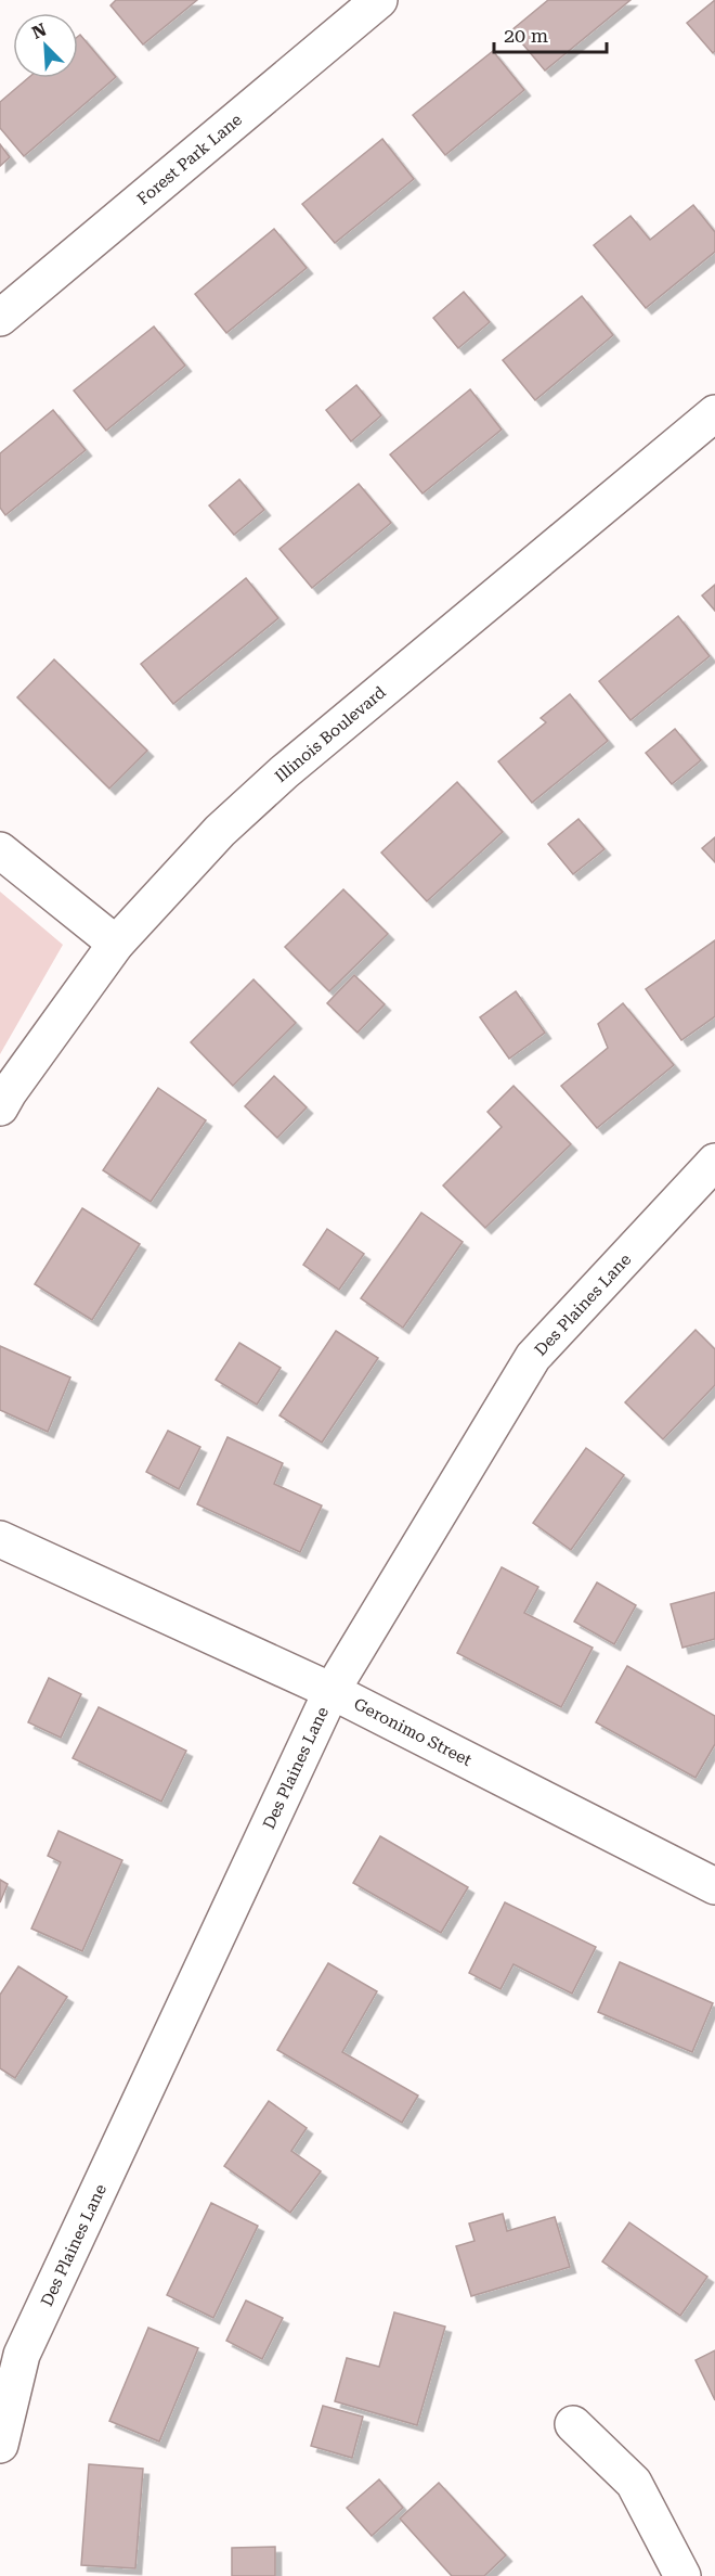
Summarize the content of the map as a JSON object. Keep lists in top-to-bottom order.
{
  "streets": {
    "street": [
      "Forest Park Lane",
      "Illinois Boulevard",
      "Des Plaines Lane",
      "Geronimo Street"
    ]
  },
  "crossings": [
    ["Des Plaines Lane", "Geronimo Street"]
  ],
  "scale_bar": "20 m",
  "north": "top left"
}
